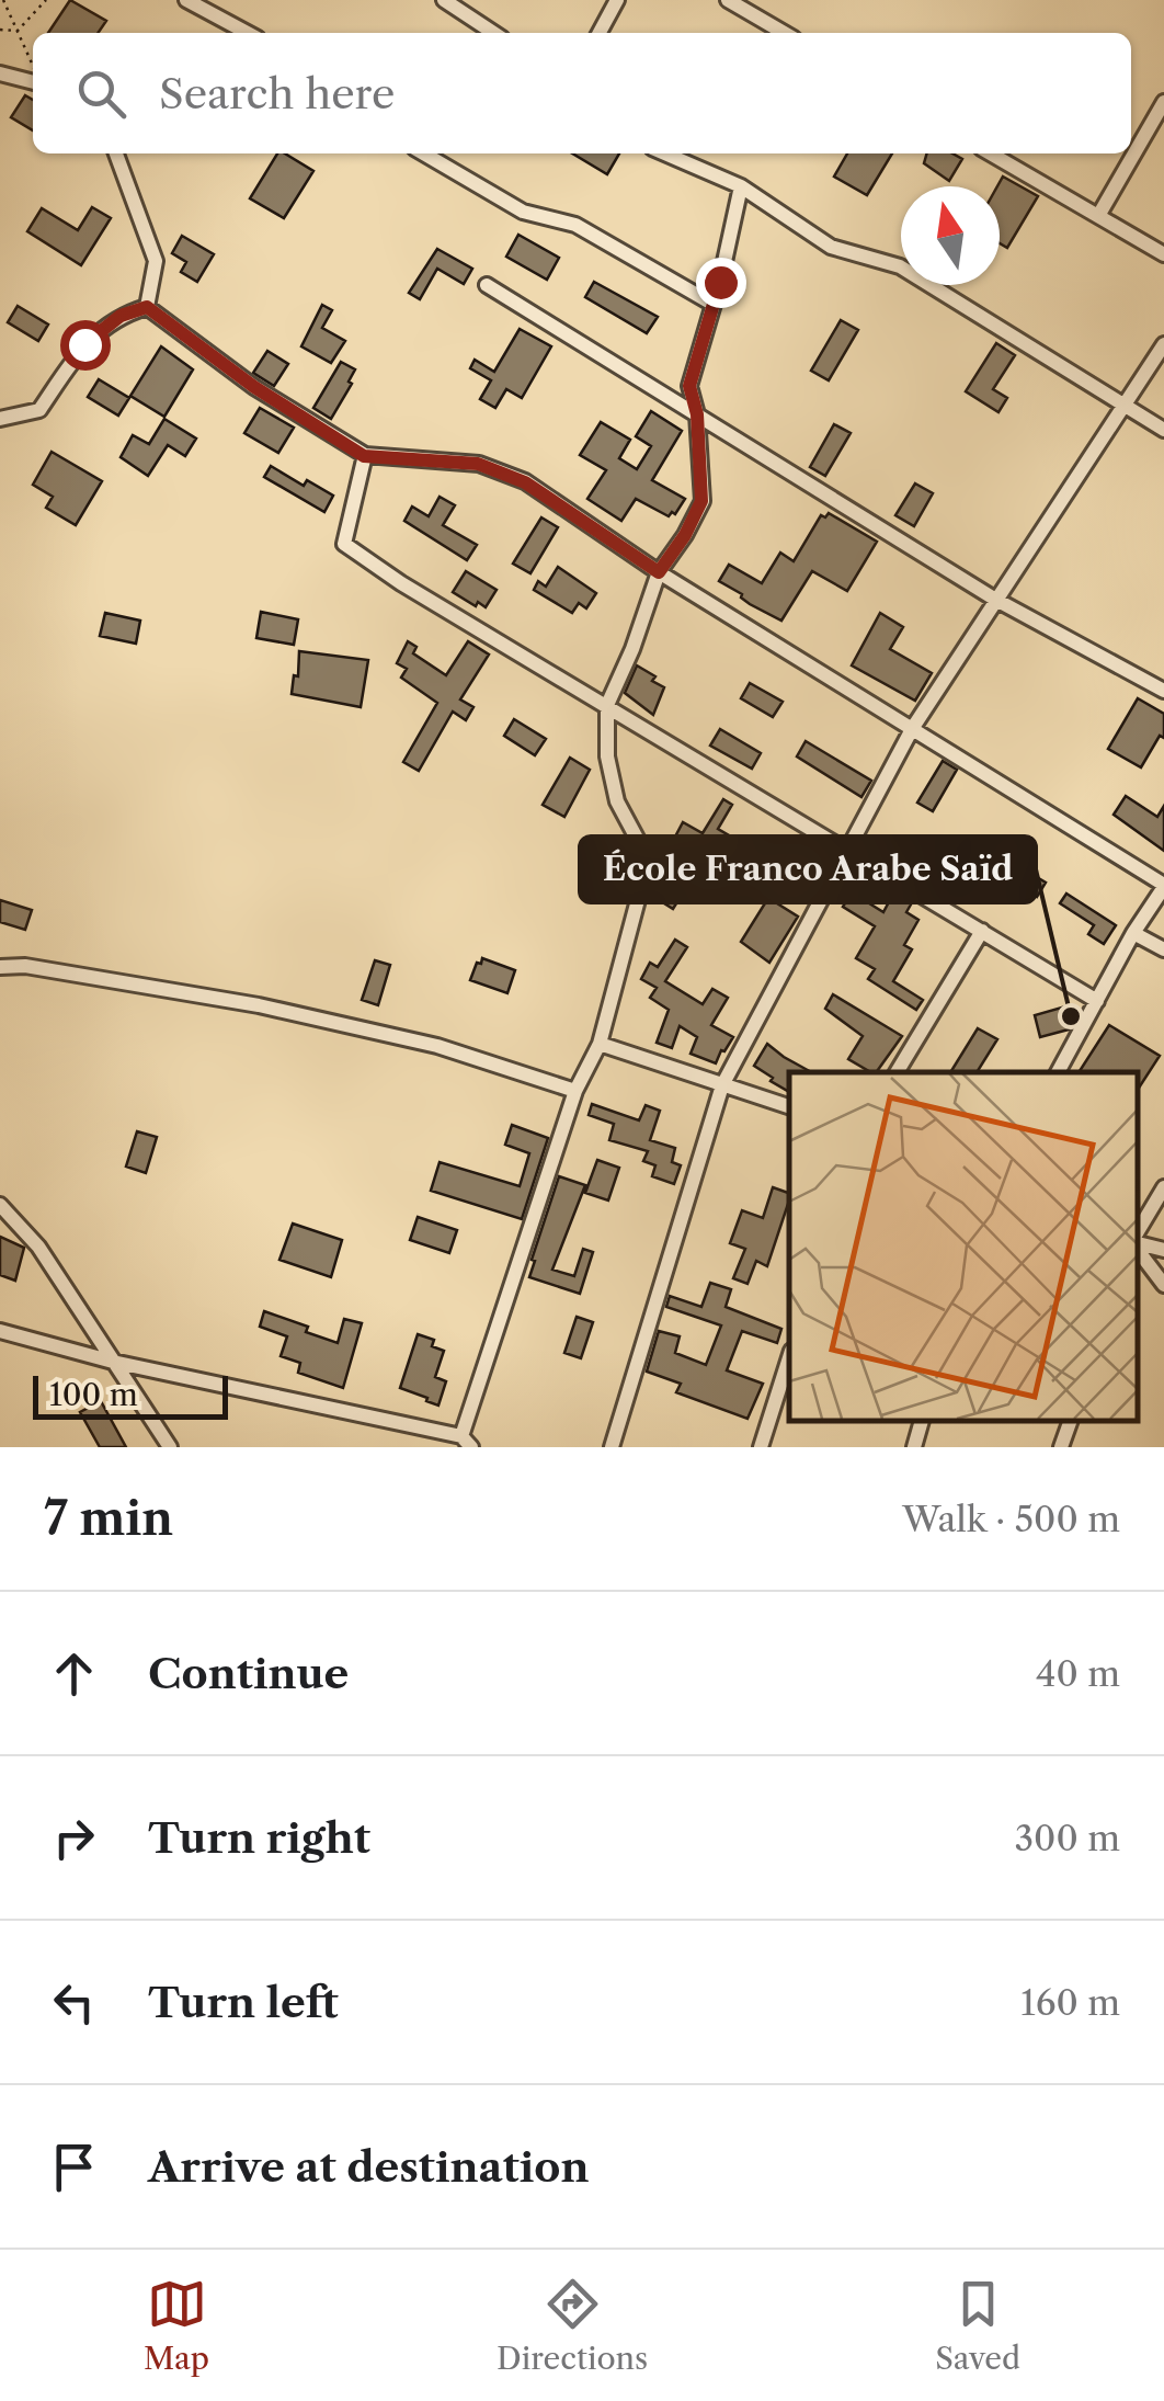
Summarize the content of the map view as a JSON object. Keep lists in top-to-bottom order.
{
  "places": ["École Franco Arabe Saïd"],
  "scale_bar": "100 m",
  "north": "top",
  "page": {
    "search": "Search here",
    "scale": "100 m",
    "heading": ["7 min", "Walk · 500 m"],
    "list": [
      ["Continue", "40 m"],
      ["Turn right", "300 m"],
      ["Turn left", "160 m"],
      "Arrive at destination"
    ],
    "nav": ["Map", "Directions", "Saved"]
  }
}
